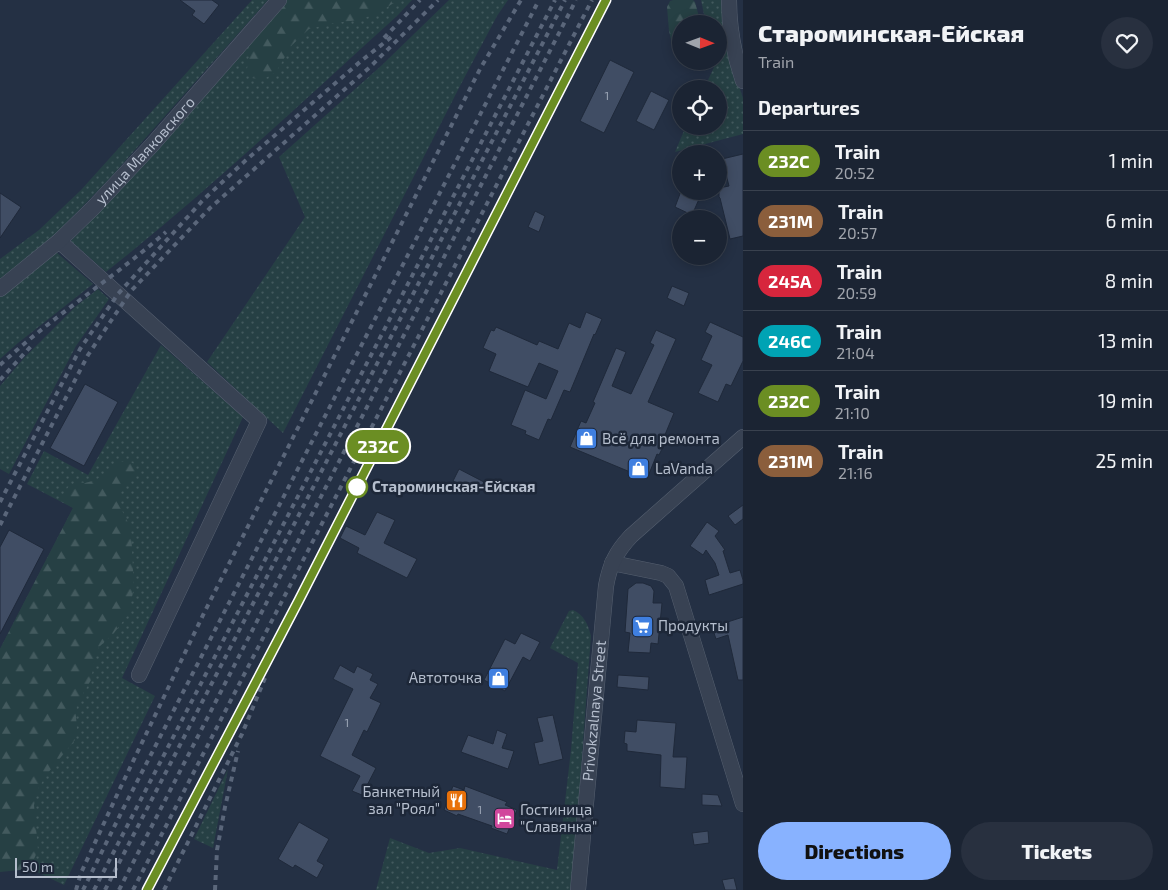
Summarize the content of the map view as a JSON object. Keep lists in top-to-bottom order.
{
  "streets": {
    "street": ["улица Маяковского", "Privokzalnaya Street"]
  },
  "places": {
    "shop": ["Всё для ремонта", "LaVanda", "Автоточка"],
    "other": ["Староминская-Ейская"],
    "supermarket": ["Продукты"],
    "restaurant": ["Банкетный зал \"Роял\""],
    "hotel": ["Гостиница \"Славянка\""]
  },
  "house_numbers": ["1", "1", "1"],
  "scale_bar": "50 m",
  "north": "right",
  "page": {
    "on_map": "232C",
    "heading": [
      ["Староминская-Ейская", "Train"],
      "Departures"
    ],
    "map_buttons": ["+", "−"],
    "list": [
      {
        "mark": "232C",
        "name": "Train",
        "note": "20:52",
        "value": "1 min"
      },
      {
        "mark": "231М",
        "name": "Train",
        "note": "20:57",
        "value": "6 min"
      },
      {
        "mark": "245А",
        "name": "Train",
        "note": "20:59",
        "value": "8 min"
      },
      {
        "mark": "246С",
        "name": "Train",
        "note": "21:04",
        "value": "13 min"
      },
      {
        "mark": "232C",
        "name": "Train",
        "note": "21:10",
        "value": "19 min"
      },
      {
        "mark": "231М",
        "name": "Train",
        "note": "21:16",
        "value": "25 min"
      }
    ],
    "buttons": ["Directions", "Tickets"],
    "scale": "50 m"
  }
}
